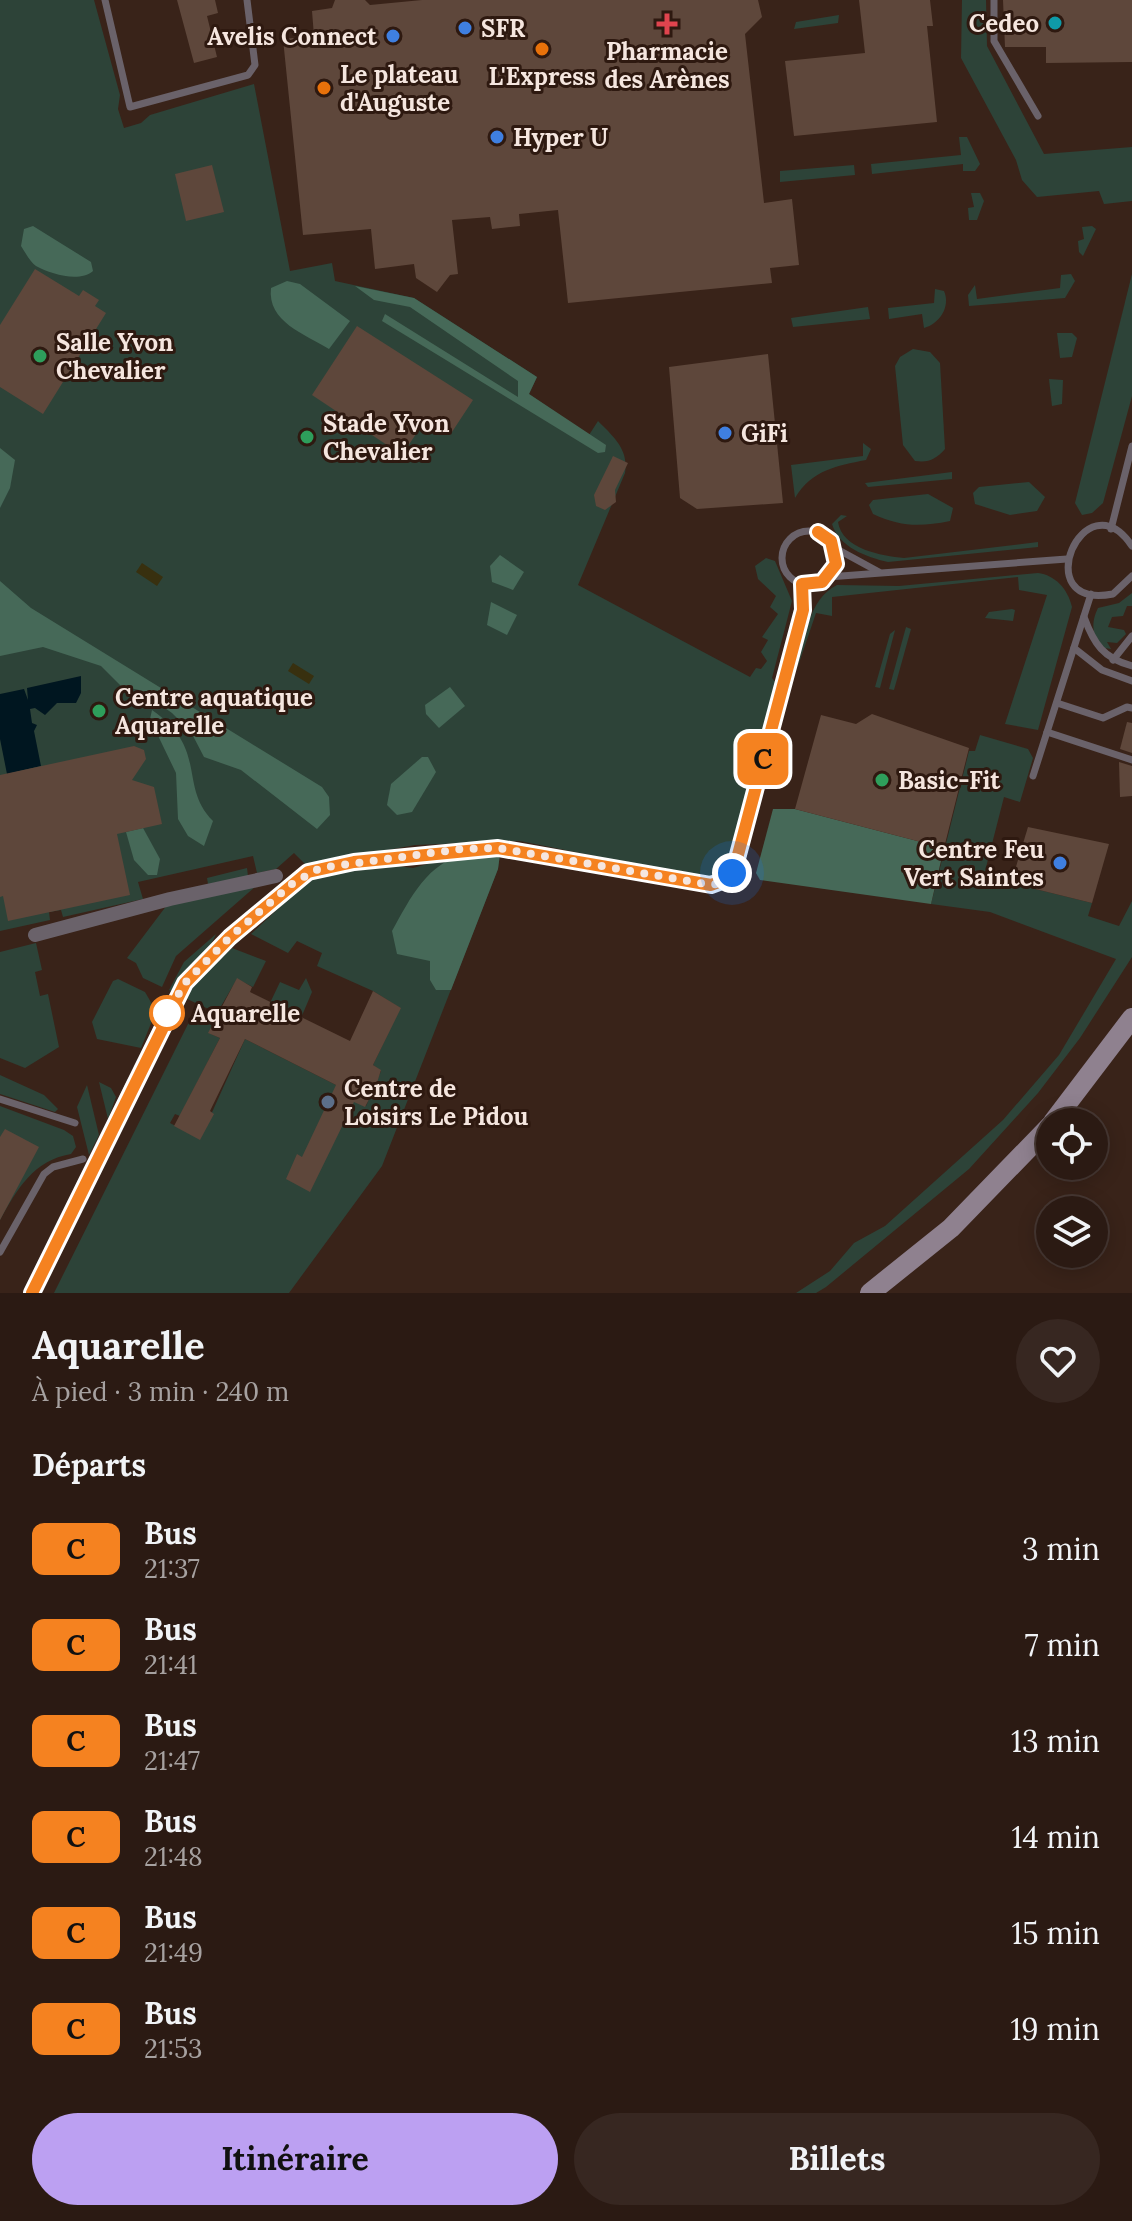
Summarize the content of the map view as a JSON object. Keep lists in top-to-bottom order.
{
  "places": {
    "other": [
      "Cedeo",
      "SFR",
      "Avelis Connect",
      "L'Express",
      "Le plateau d'Auguste",
      "Hyper U",
      "Salle Yvon Chevalier",
      "GiFi",
      "Stade Yvon Chevalier",
      "Centre aquatique Aquarelle",
      "Basic-Fit",
      "Centre Feu Vert Saintes",
      "Aquarelle",
      "Centre de Loisirs Le Pidou"
    ],
    "health": ["Pharmacie des Arènes"]
  },
  "lines": ["bus line C"],
  "page": {
    "on_map": "C",
    "heading": [
      ["Aquarelle", "À pied · 3 min · 240 m"],
      "Départs"
    ],
    "list": [
      {
        "mark": "C",
        "name": "Bus",
        "note": "21:37",
        "value": "3 min"
      },
      {
        "mark": "C",
        "name": "Bus",
        "note": "21:41",
        "value": "7 min"
      },
      {
        "mark": "C",
        "name": "Bus",
        "note": "21:47",
        "value": "13 min"
      },
      {
        "mark": "C",
        "name": "Bus",
        "note": "21:48",
        "value": "14 min"
      },
      {
        "mark": "C",
        "name": "Bus",
        "note": "21:49",
        "value": "15 min"
      },
      {
        "mark": "C",
        "name": "Bus",
        "note": "21:53",
        "value": "19 min"
      }
    ],
    "buttons": ["Itinéraire", "Billets"]
  }
}
